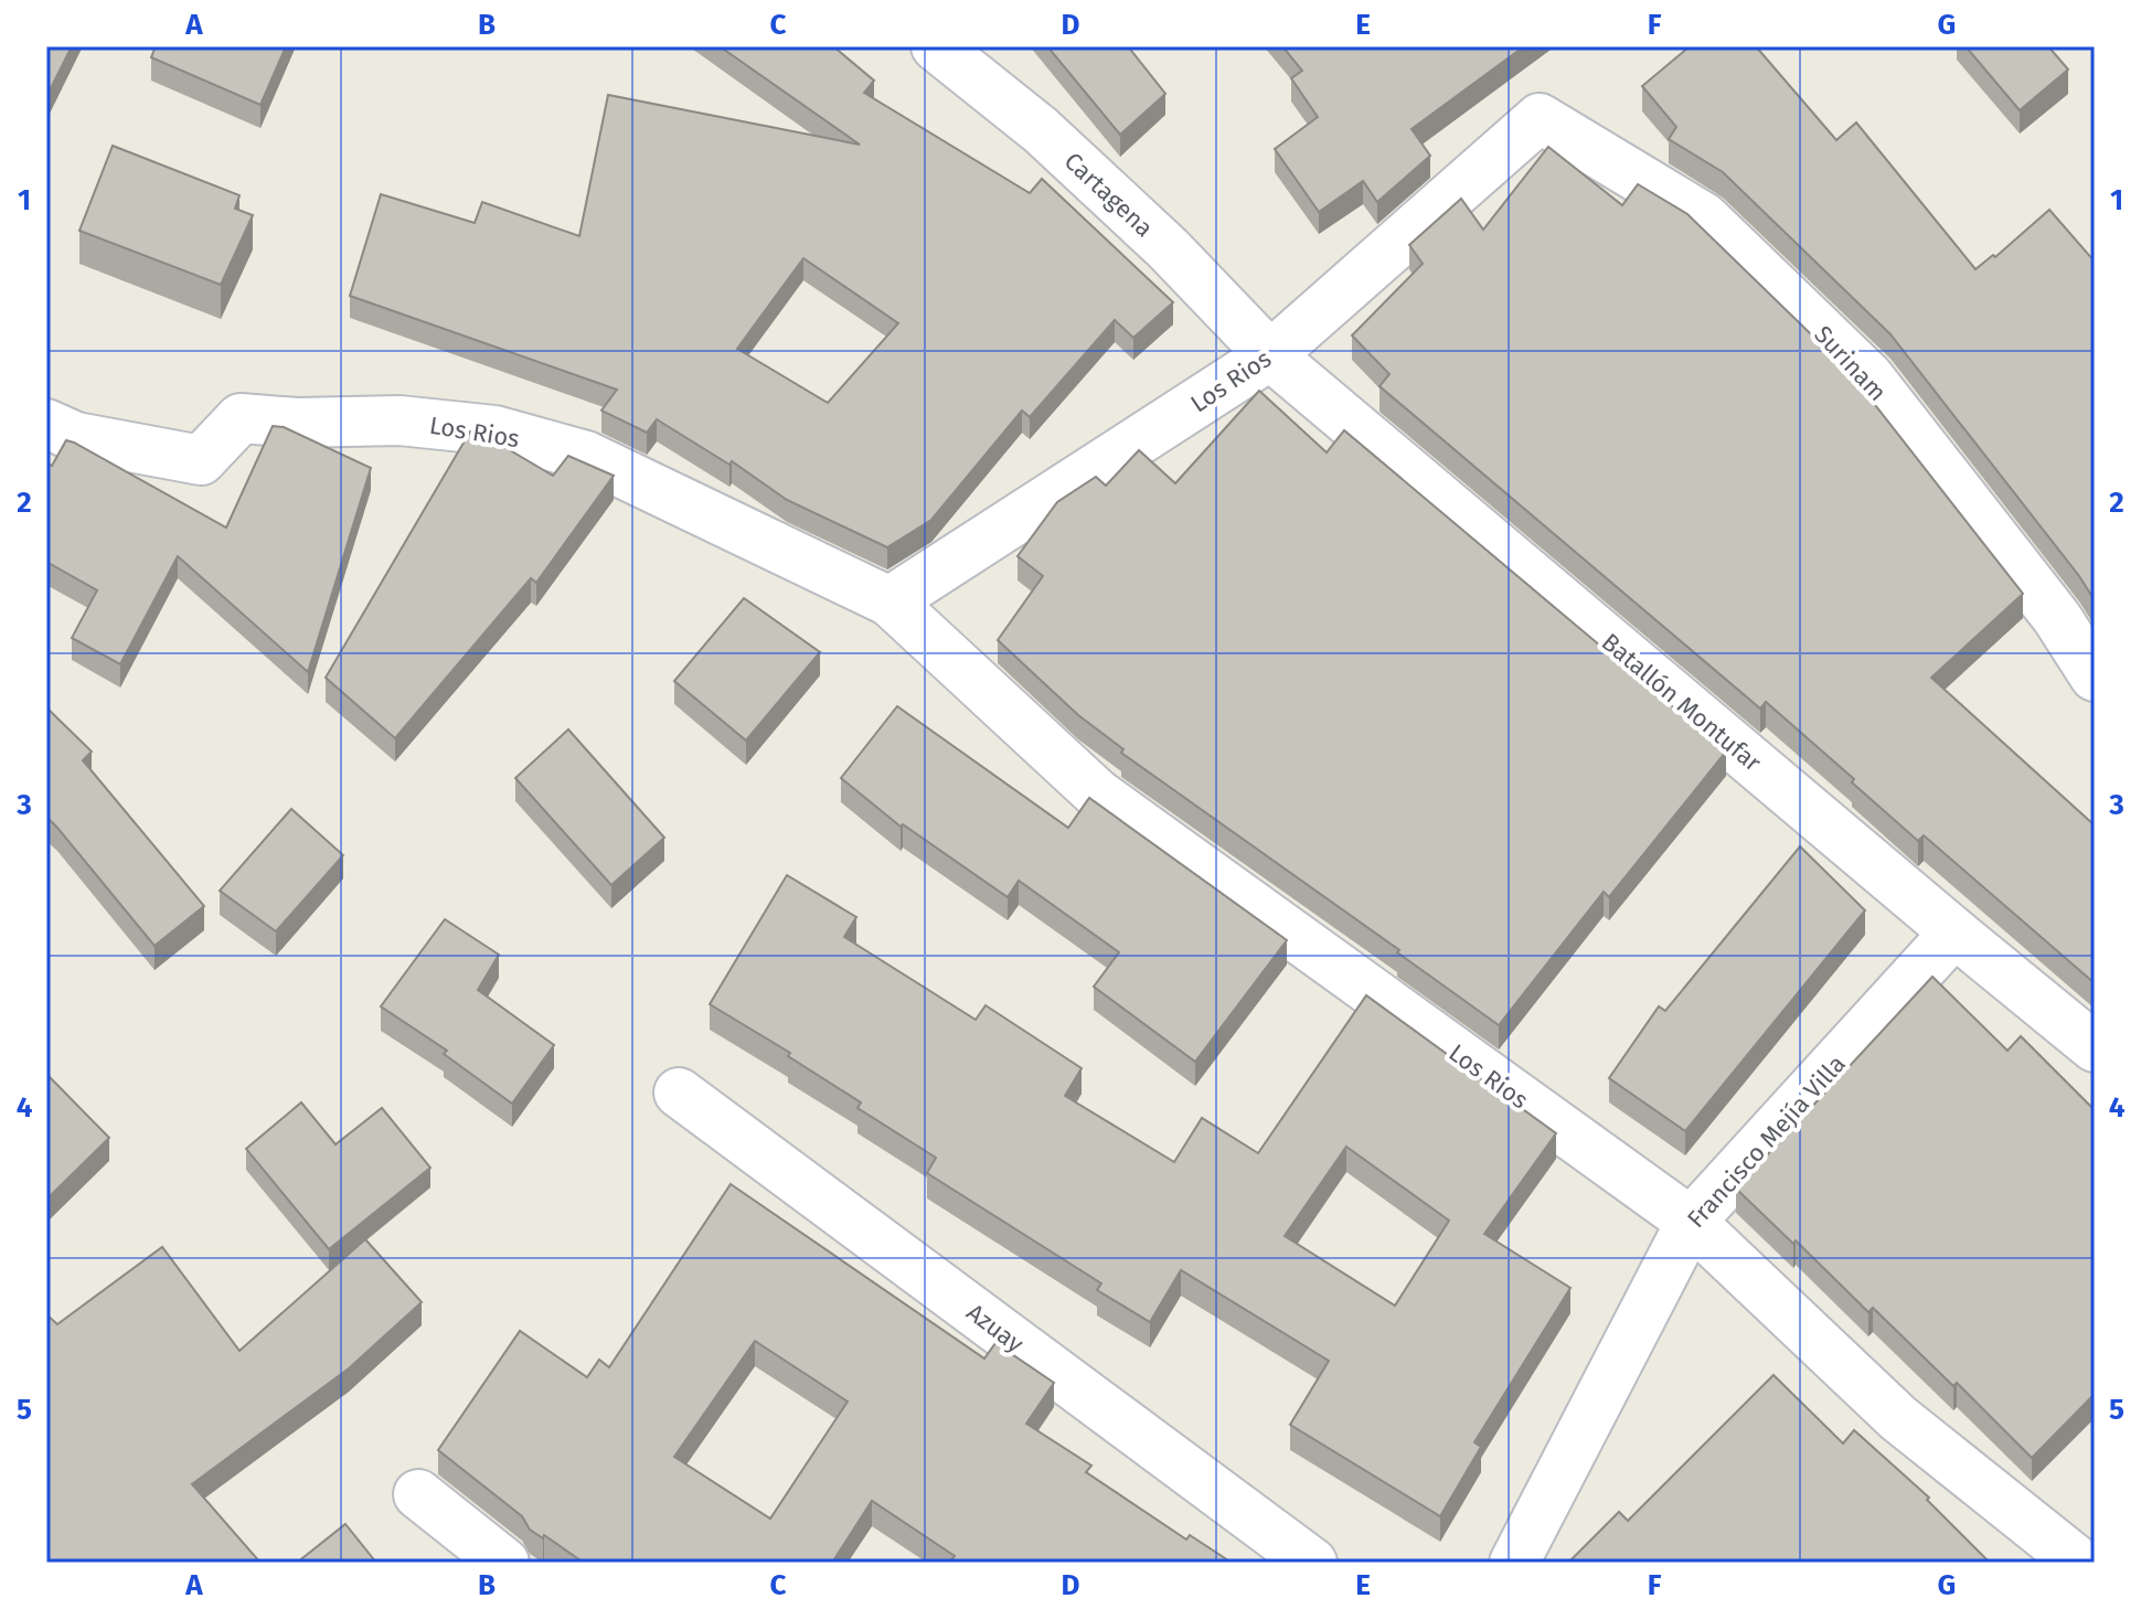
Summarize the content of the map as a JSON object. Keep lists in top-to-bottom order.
{
  "streets": {
    "street": [
      "Cartagena",
      "Surinam",
      "Los Rios",
      "Batallón Montufar",
      "Francisco Mejía Villa",
      "Azuay"
    ]
  },
  "crossings": [
    ["Cartagena", "Los Rios"],
    ["Cartagena", "Batallón Montufar"],
    ["Surinam", "Los Rios"],
    ["Los Rios", "Batallón Montufar"],
    ["Los Rios", "Francisco Mejía Villa"],
    ["Batallón Montufar", "Francisco Mejía Villa"]
  ],
  "grid": {
    "columns": [
      "A",
      "B",
      "C",
      "D",
      "E",
      "F",
      "G"
    ],
    "rows": [
      "1",
      "2",
      "3",
      "4",
      "5"
    ]
  }
}
